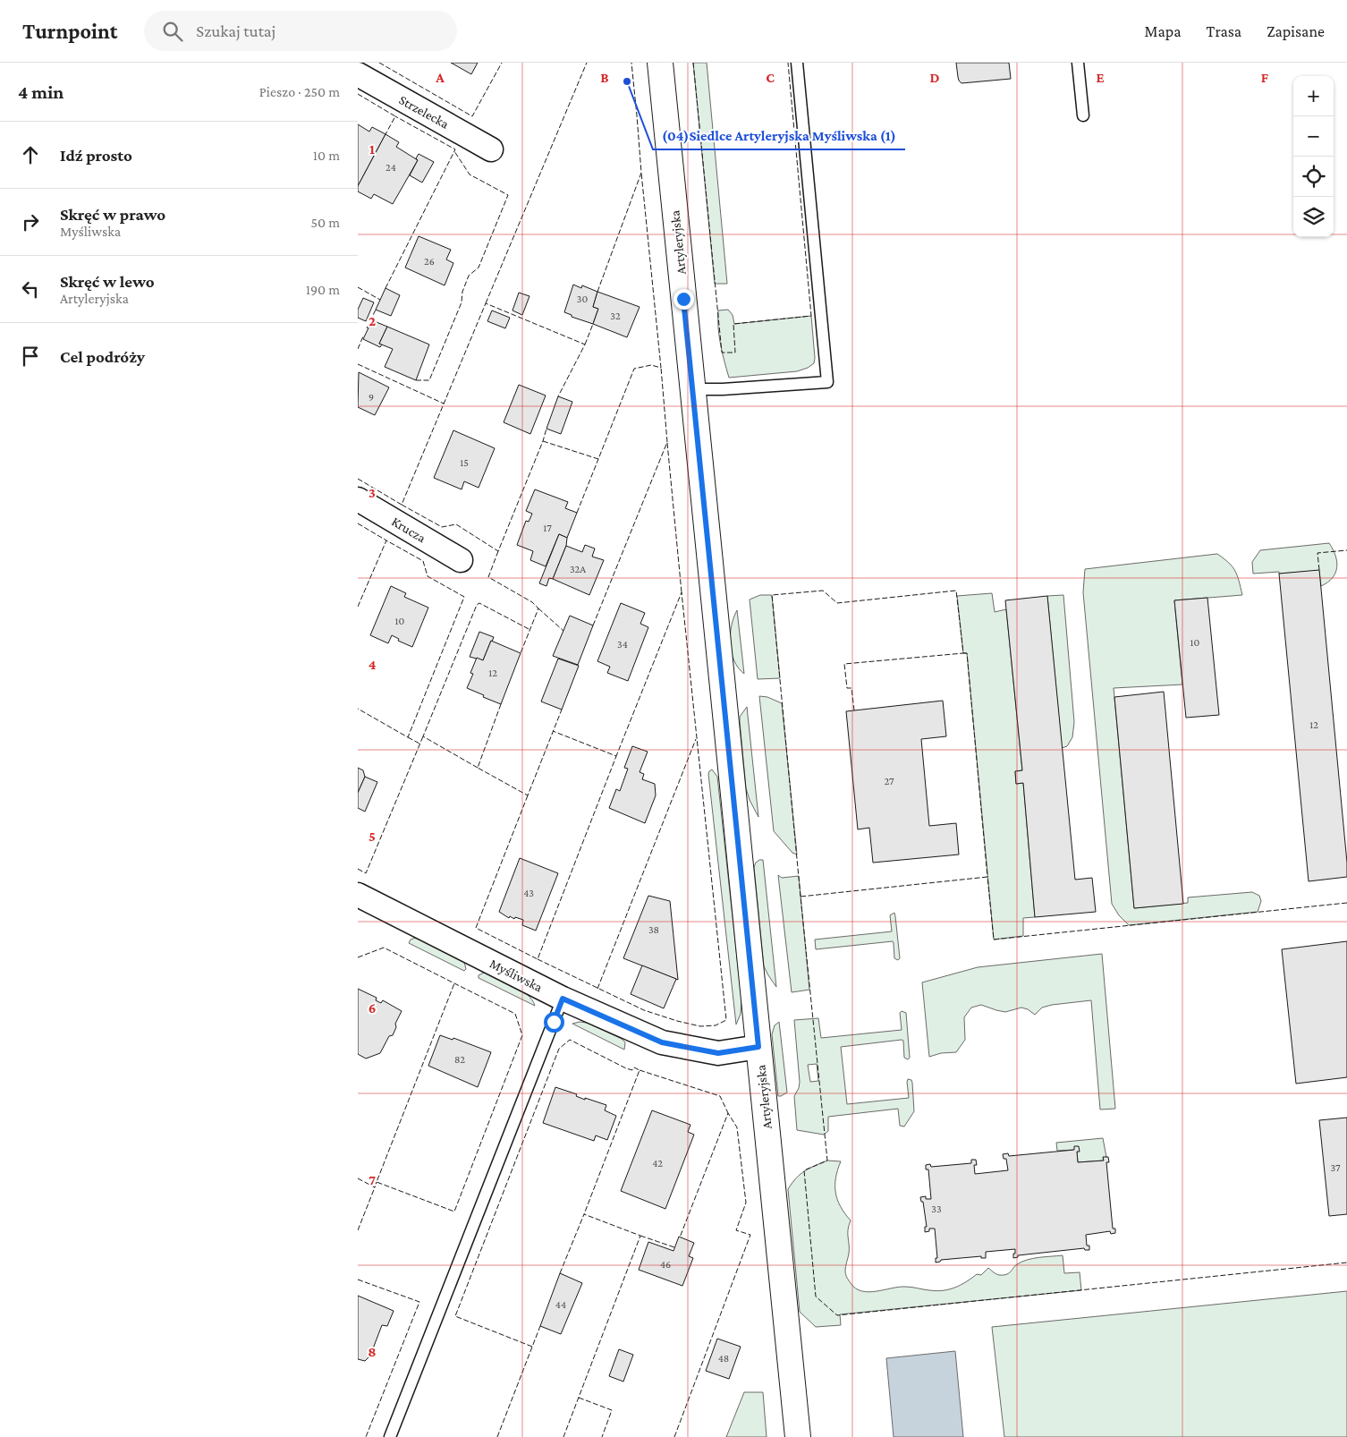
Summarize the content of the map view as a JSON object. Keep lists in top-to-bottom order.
{
  "streets": {
    "street": [
      "Strzelecka",
      "Artyleryjska",
      "Krucza",
      "Myśliwska"
    ]
  },
  "crossings": [
    ["Artyleryjska", "Myśliwska"]
  ],
  "places": ["(04)Siedlce Artyleryjska Myśliwska (1)"],
  "house_numbers": [
    "24",
    "26",
    "30",
    "32",
    "9",
    "15",
    "17",
    "32A",
    "10",
    "10",
    "34",
    "12",
    "12",
    "27",
    "43",
    "38",
    "82",
    "42",
    "37",
    "33",
    "46",
    "44",
    "48"
  ],
  "page": {
    "header": "Turnpoint",
    "search": "Szukaj tutaj",
    "nav": ["Mapa", "Trasa", "Zapisane"],
    "heading": ["4 min", "Pieszo · 250 m"],
    "map_buttons": ["+", "−"],
    "list": [
      ["Idź prosto", "10 m"],
      ["Skręć w prawo", "Myśliwska", "50 m"],
      ["Skręć w lewo", "Artyleryjska", "190 m"],
      "Cel podróży"
    ]
  },
  "grid": {
    "columns": [
      "A",
      "B",
      "C",
      "D",
      "E",
      "F"
    ],
    "rows": [
      "1",
      "2",
      "3",
      "4",
      "5",
      "6",
      "7",
      "8"
    ]
  }
}
